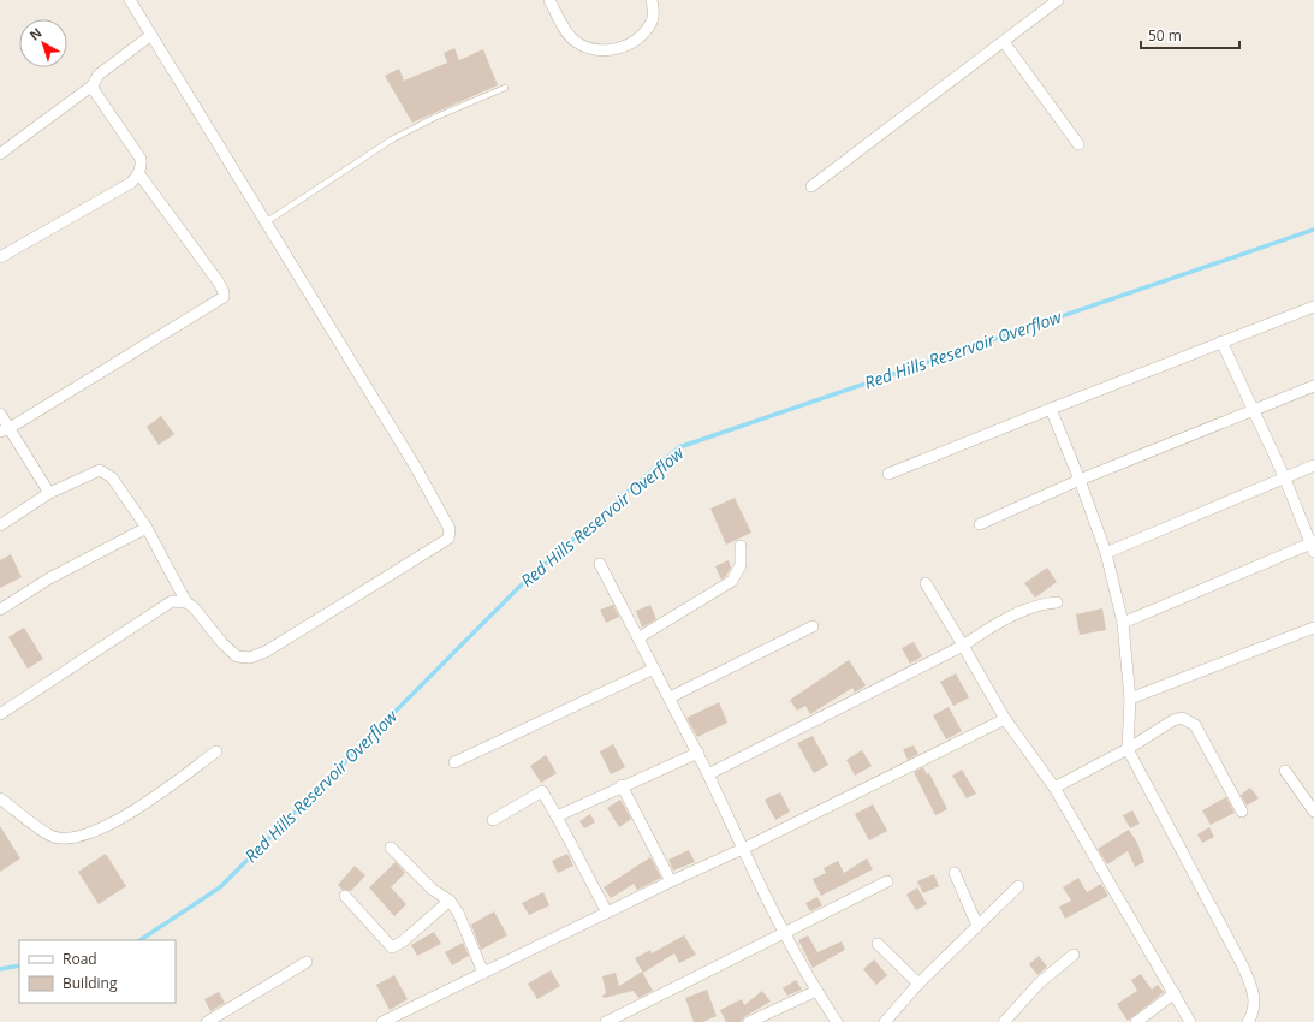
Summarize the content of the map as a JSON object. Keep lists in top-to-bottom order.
{
  "water": ["Red Hills Reservoir Overflow"],
  "legend": ["Road", "Building"],
  "scale_bar": "50 m",
  "north": "top left"
}
